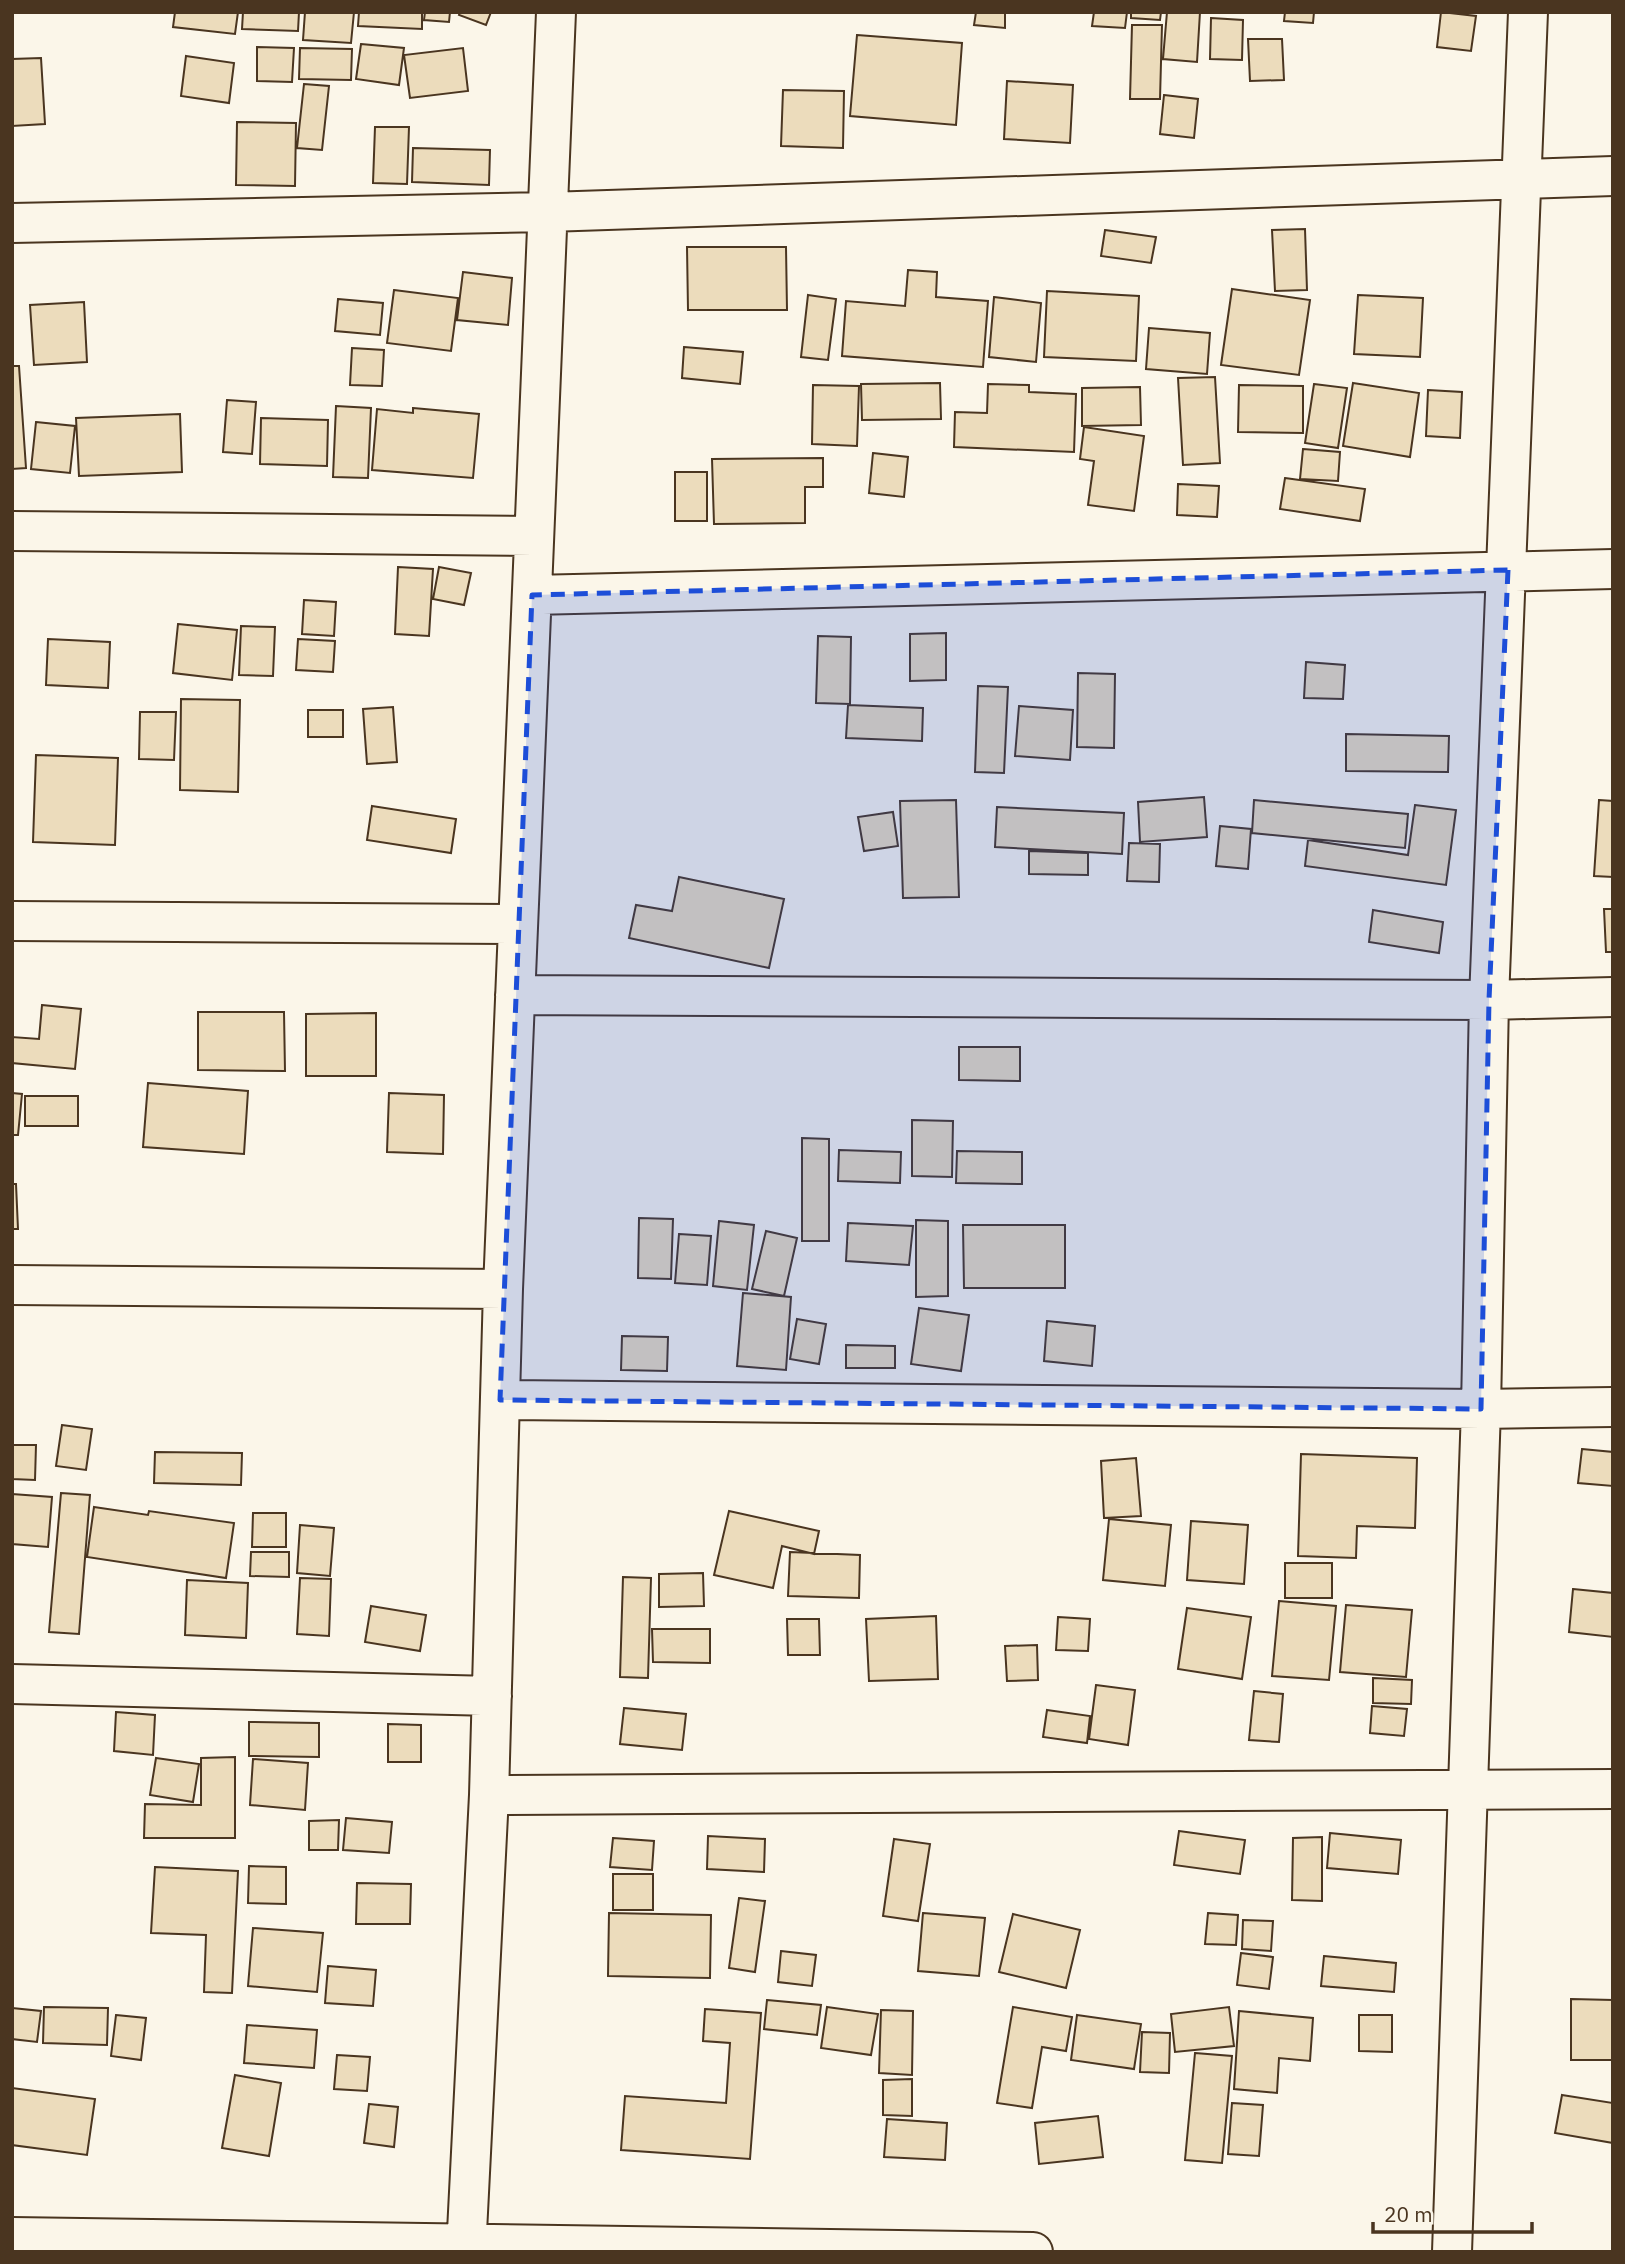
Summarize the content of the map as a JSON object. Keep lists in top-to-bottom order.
{
  "scale_bar": "20 m"
}
